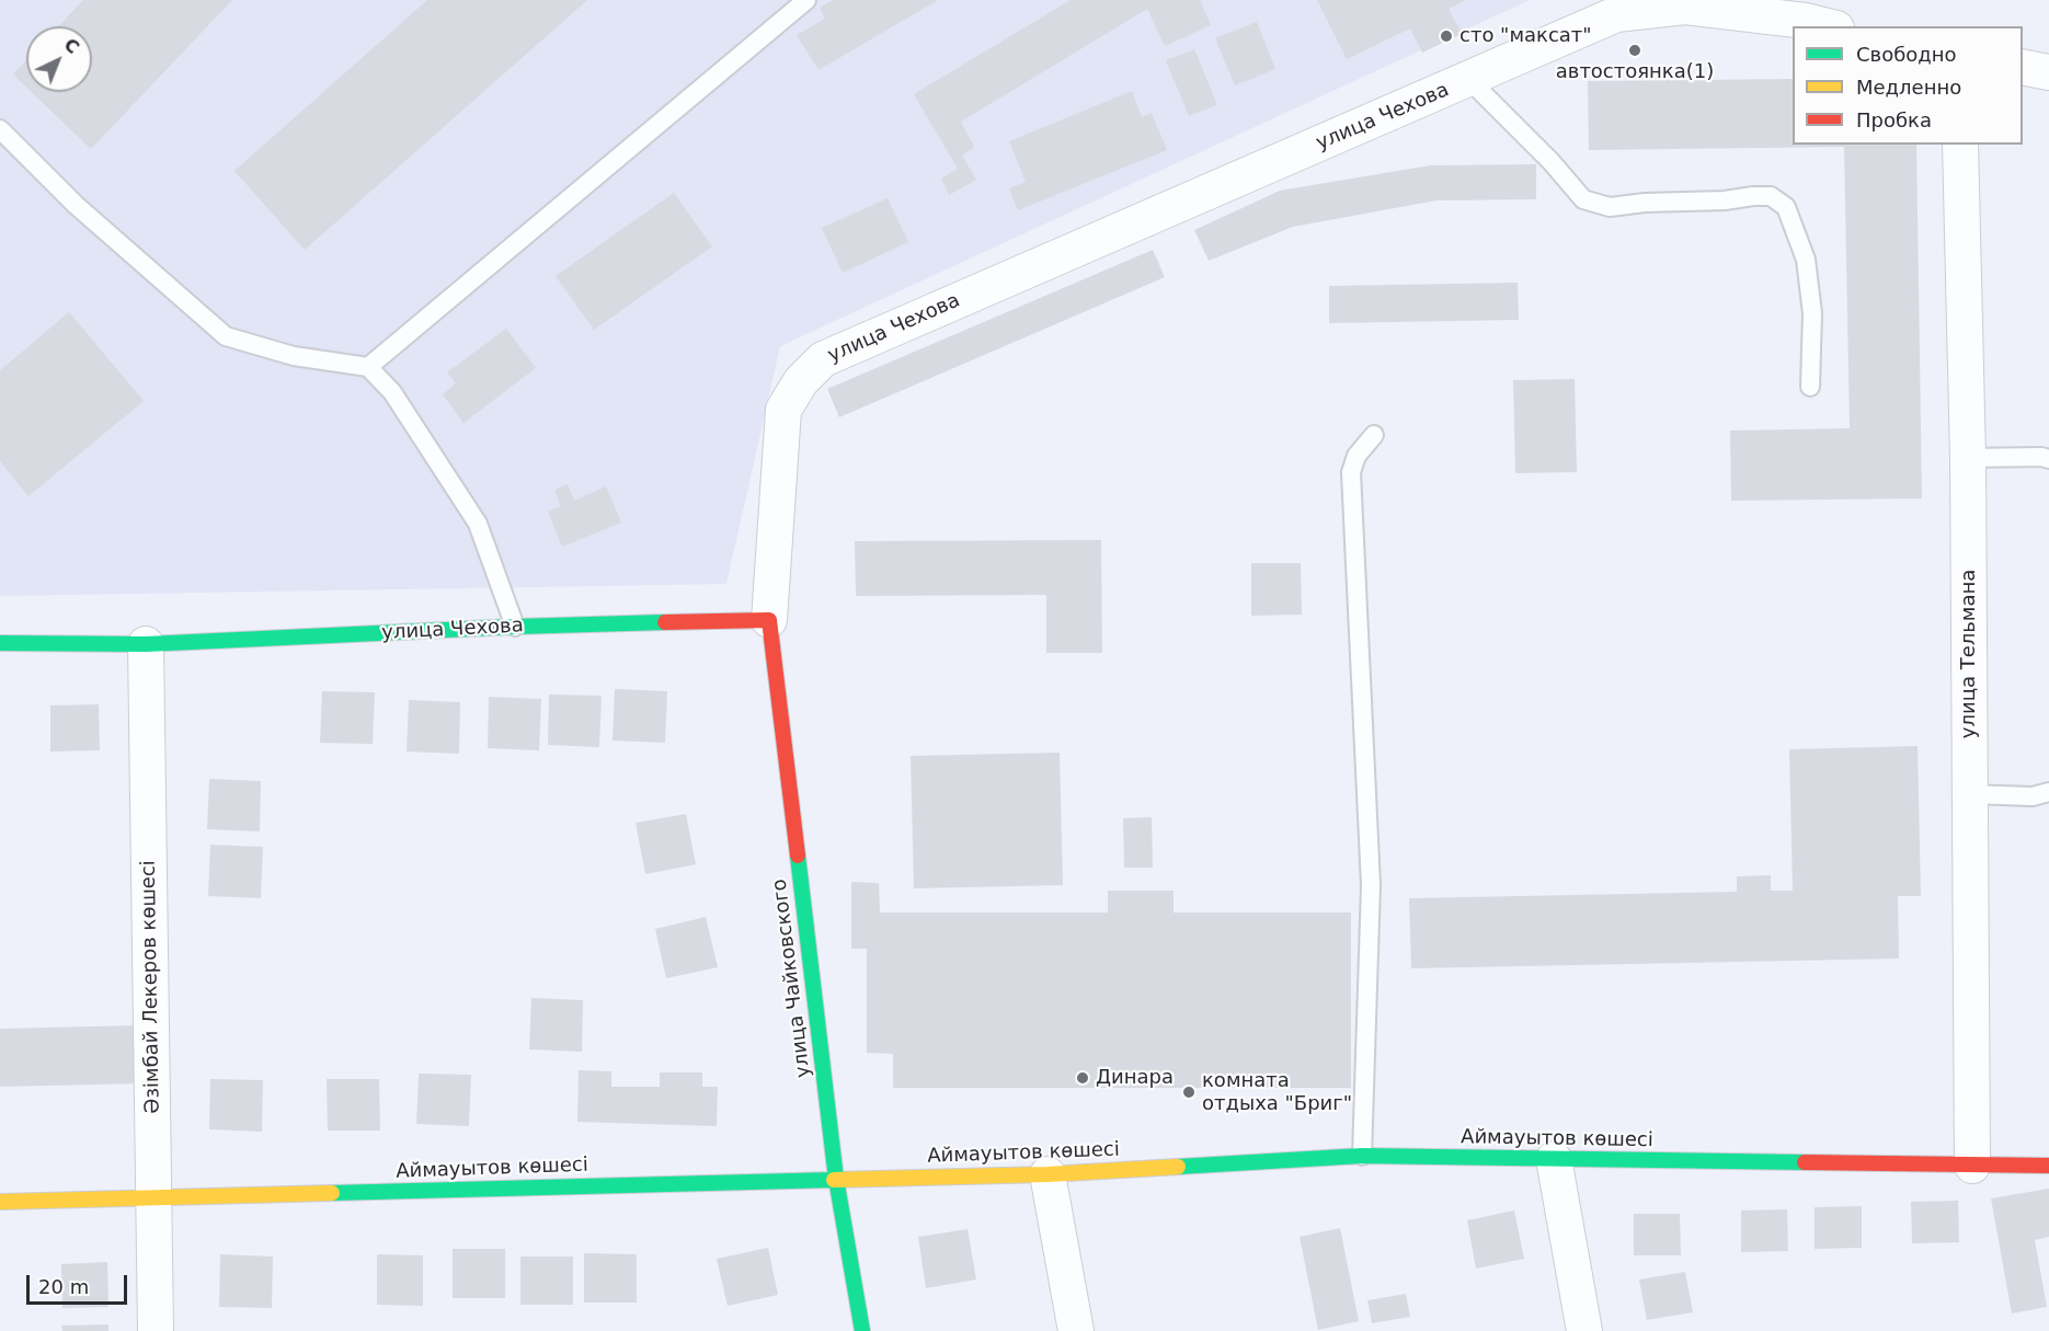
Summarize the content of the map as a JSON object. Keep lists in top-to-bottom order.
{
  "streets": {
    "street": [
      "улица Чехова",
      "улица Тельмана",
      "улица Чайковского",
      "Әзімбай Лекеров көшесі",
      "Аймауытов көшесі"
    ]
  },
  "crossings": [
    ["улица Чехова", "улица Чайковского"],
    ["улица Чехова", "Әзімбай Лекеров көшесі"],
    ["улица Тельмана", "Аймауытов көшесі"],
    ["улица Чайковского", "Аймауытов көшесі"],
    ["Әзімбай Лекеров көшесі", "Аймауытов көшесі"]
  ],
  "places": [
    "сто \"максат\"",
    "автостоянка(1)",
    "Динара",
    "комната отдыха \"Бриг\""
  ],
  "legend": ["Свободно", "Медленно", "Пробка"],
  "scale_bar": "20 m",
  "north": "top right"
}
